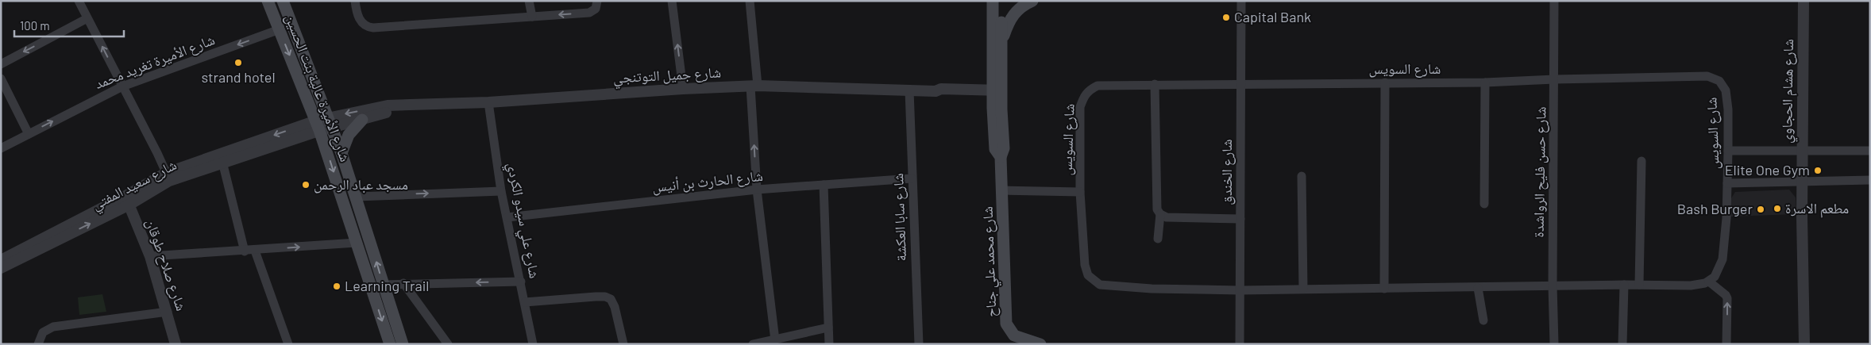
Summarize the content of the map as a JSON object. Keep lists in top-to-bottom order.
{
  "streets": {
    "main road": ["شارع الأميرة عالية بنت الحسين", "شارع محمد علي جناح"],
    "street": [
      "شارع الأميرة تغريد محمد",
      "شارع السويس",
      "شارع جميل التوتنجي",
      "شارع هشام الحجاوي",
      "شارع الخندق",
      "شارع حسن فليح الرواشدة",
      "شارع الحارث بن أنيس",
      "شارع سعيد المفتي",
      "شارع سابا العكشة",
      "شارع علي سيدو الكردي",
      "شارع صلاح طوقان"
    ]
  },
  "crossings": [
    ["شارع الأميرة تغريد محمد", "شارع الأميرة عالية بنت الحسين"],
    ["شارع السويس", "شارع الخندق"],
    ["شارع السويس", "شارع حسن فليح الرواشدة"],
    ["شارع جميل التوتنجي", "شارع الأميرة عالية بنت الحسين"],
    ["شارع جميل التوتنجي", "شارع سعيد المفتي"],
    ["شارع جميل التوتنجي", "شارع سابا العكشة"],
    ["شارع جميل التوتنجي", "شارع علي سيدو الكردي"],
    ["شارع جميل التوتنجي", "شارع محمد علي جناح"],
    ["شارع الأميرة عالية بنت الحسين", "شارع سعيد المفتي"],
    ["شارع الحارث بن أنيس", "شارع سابا العكشة"],
    ["شارع الحارث بن أنيس", "شارع علي سيدو الكردي"],
    ["شارع سعيد المفتي", "شارع صلاح طوقان"]
  ],
  "places": [
    "Capital Bank",
    "strand hotel",
    "Elite One Gym",
    "مسجد عباد الرحمن",
    "مطعم الاسرة",
    "Bash Burger",
    "Learning Trail"
  ],
  "scale_bar": "100 m"
}
